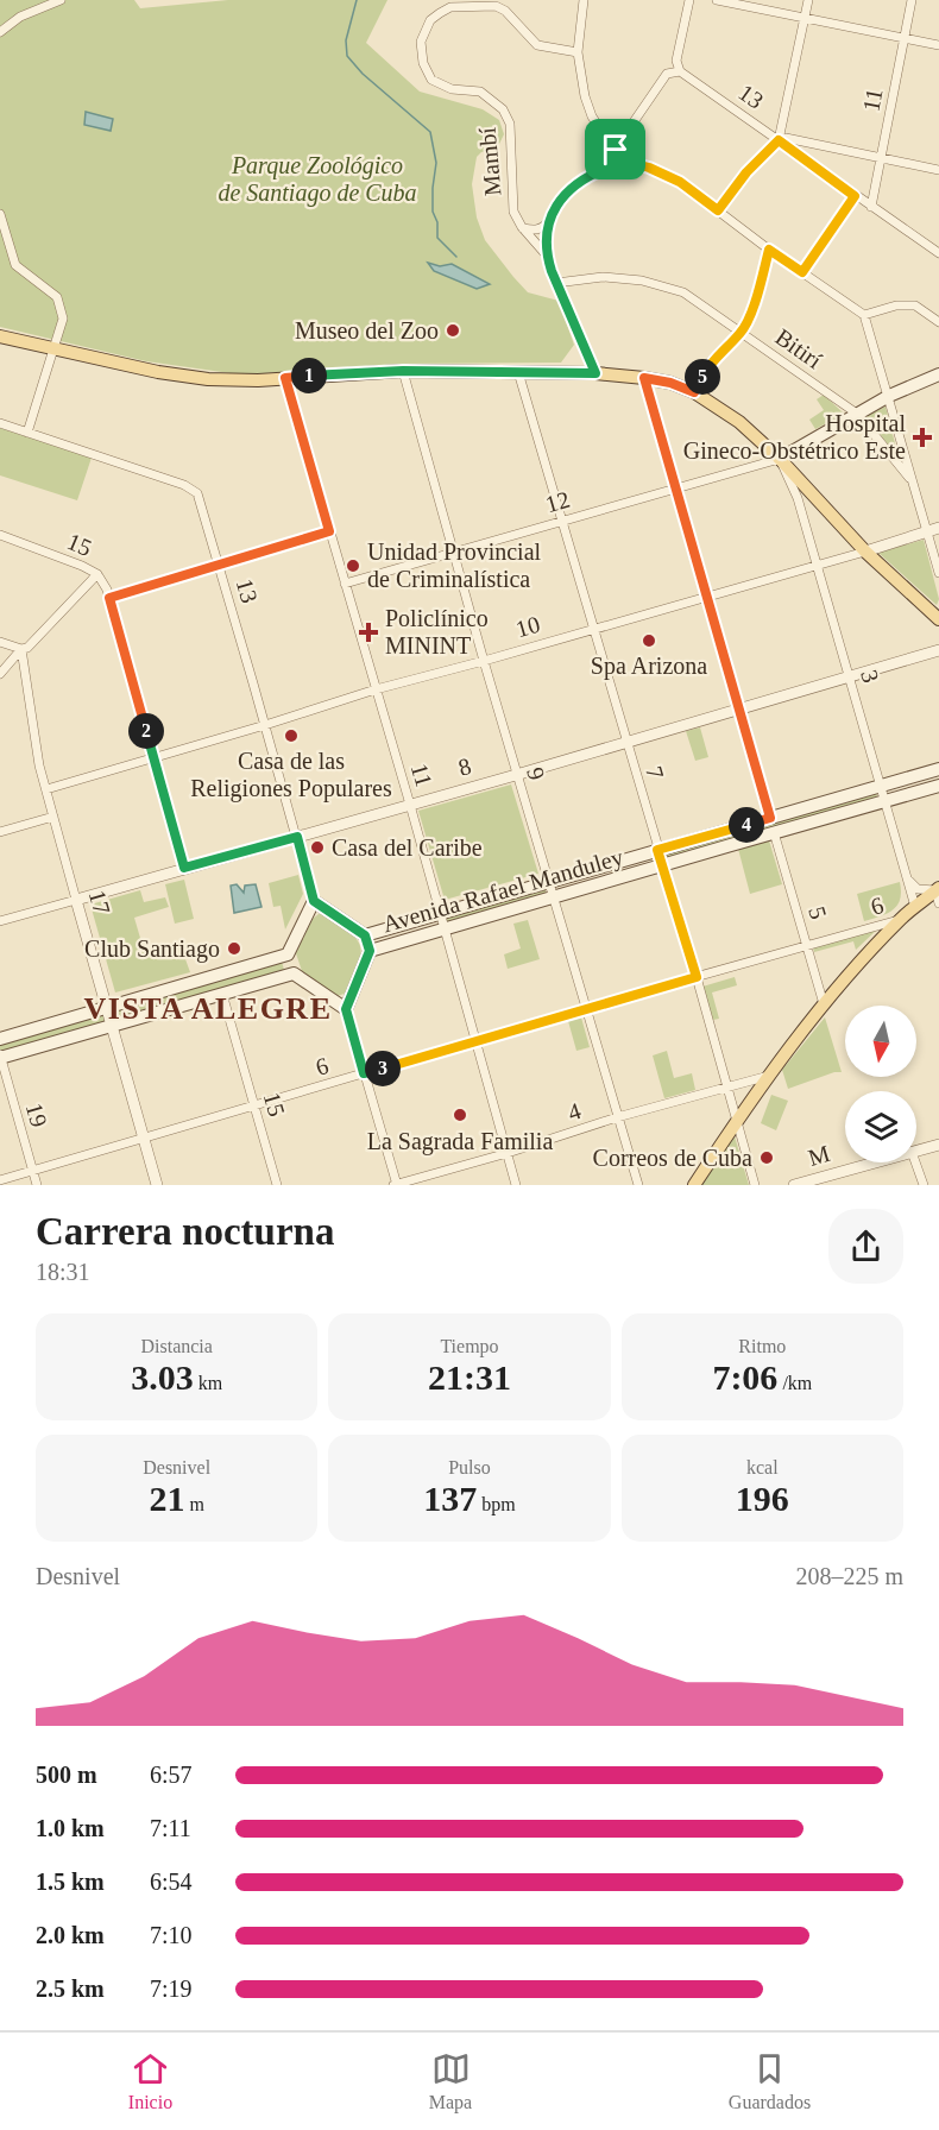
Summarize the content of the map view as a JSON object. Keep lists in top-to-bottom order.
{
  "streets": {
    "main road": ["Avenida Rafael Manduley"],
    "street": [
      "13",
      "11",
      "Mambí",
      "Bitirí",
      "12",
      "15",
      "10",
      "3",
      "8",
      "7",
      "9",
      "17",
      "6",
      "5",
      "4",
      "19",
      "M"
    ]
  },
  "crossings": [
    ["13", "11"],
    ["13", "10"],
    ["13", "8"],
    ["13", "Avenida Rafael Manduley"],
    ["11", "12"],
    ["11", "10"],
    ["11", "8"],
    ["11", "Avenida Rafael Manduley"],
    ["11", "6"],
    ["11", "4"],
    ["12", "3"],
    ["12", "7"],
    ["12", "9"],
    ["15", "10"],
    ["15", "8"],
    ["15", "6"],
    ["10", "3"],
    ["10", "7"],
    ["10", "9"],
    ["10", "17"],
    ["3", "8"],
    ["3", "Avenida Rafael Manduley"],
    ["8", "7"],
    ["8", "9"],
    ["8", "17"],
    ["7", "Avenida Rafael Manduley"],
    ["7", "6"],
    ["7", "4"],
    ["9", "Avenida Rafael Manduley"],
    ["9", "6"],
    ["9", "4"],
    ["Avenida Rafael Manduley", "5"],
    ["17", "6"],
    ["6", "5"],
    ["6", "19"]
  ],
  "districts": ["VISTA ALEGRE"],
  "parks": ["Parque Zoológico de Santiago de Cuba"],
  "places": {
    "other": [
      "Museo del Zoo",
      "Unidad Provincial de Criminalística",
      "Spa Arizona",
      "Casa de las Religiones Populares",
      "Casa del Caribe",
      "Club Santiago",
      "La Sagrada Familia",
      "Correos de Cuba"
    ],
    "health": ["Hospital Gineco-Obstétrico Este", "Policlínico MININT"]
  },
  "north": "bottom",
  "page": {
    "pins": [
      "1",
      "5",
      "2",
      "4",
      "3"
    ],
    "heading": ["Carrera nocturna", "18:31"],
    "stats": [
      ["Distancia", "3.03 km"],
      ["Tiempo", "21:31"],
      ["Ritmo", "7:06 /km"],
      ["Desnivel", "21 m"],
      ["Pulso", "137 bpm"],
      ["kcal", "196"]
    ],
    "chart": ["Desnivel", "208–225 m"],
    "list": [
      {
        "name": "500 m",
        "note": "6:57"
      },
      {
        "name": "1.0 km",
        "note": "7:11"
      },
      {
        "name": "1.5 km",
        "note": "6:54"
      },
      {
        "name": "2.0 km",
        "note": "7:10"
      },
      {
        "name": "2.5 km",
        "note": "7:19"
      }
    ],
    "tabs": ["Inicio", "Mapa", "Guardados"]
  }
}
